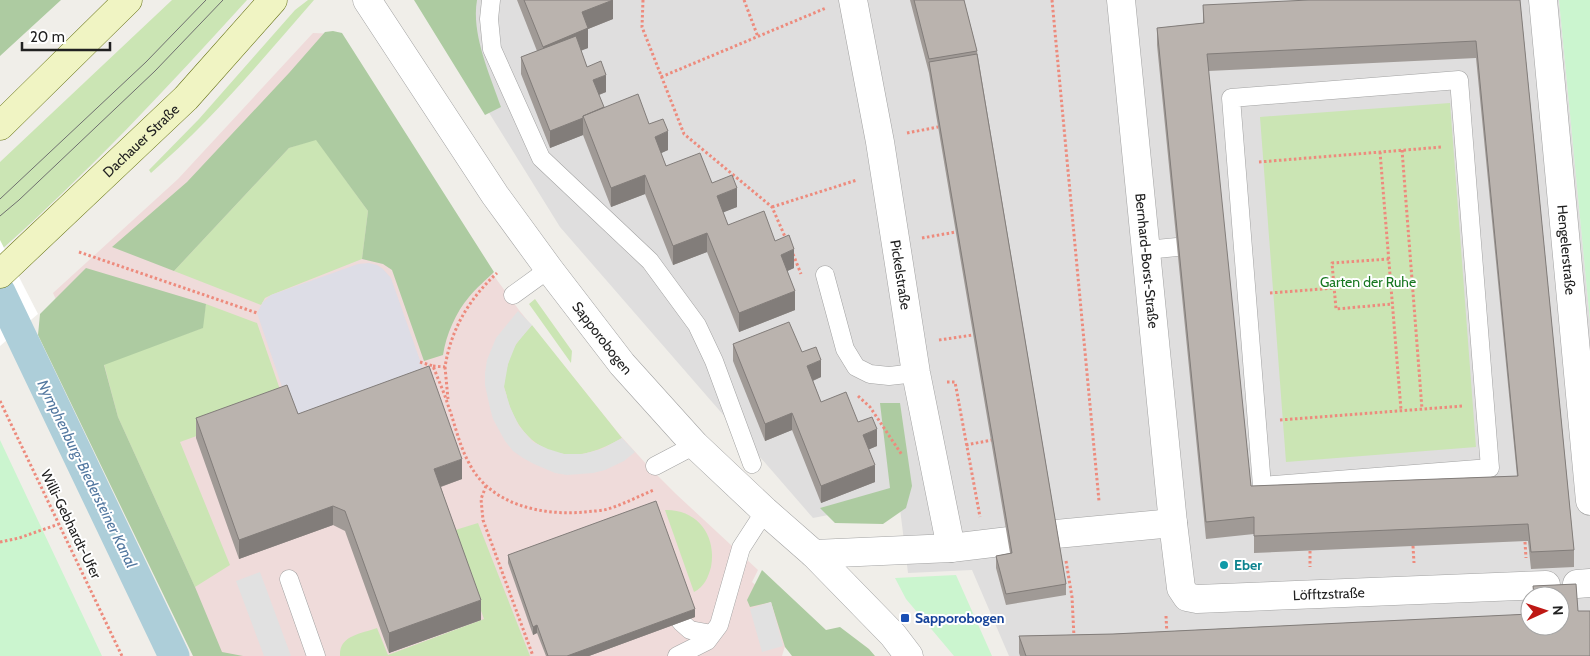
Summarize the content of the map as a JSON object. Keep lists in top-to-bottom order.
{
  "streets": {
    "main road": ["Dachauer Straße"],
    "street": [
      "Hengelerstraße",
      "Bernhard-Borst-Straße",
      "Pickelstraße",
      "Sapporobogen",
      "Löfftzstraße"
    ],
    "path": ["Willi-Gebhardt-Ufer"]
  },
  "crossings": [
    ["Bernhard-Borst-Straße", "Löfftzstraße"]
  ],
  "water": ["Nymphenburg-Biedersteiner Kanal"],
  "parks": ["Garten der Ruhe"],
  "places": {
    "other": ["Eber"],
    "transit": ["Sapporobogen"]
  },
  "scale_bar": "20 m",
  "north": "right"
}
